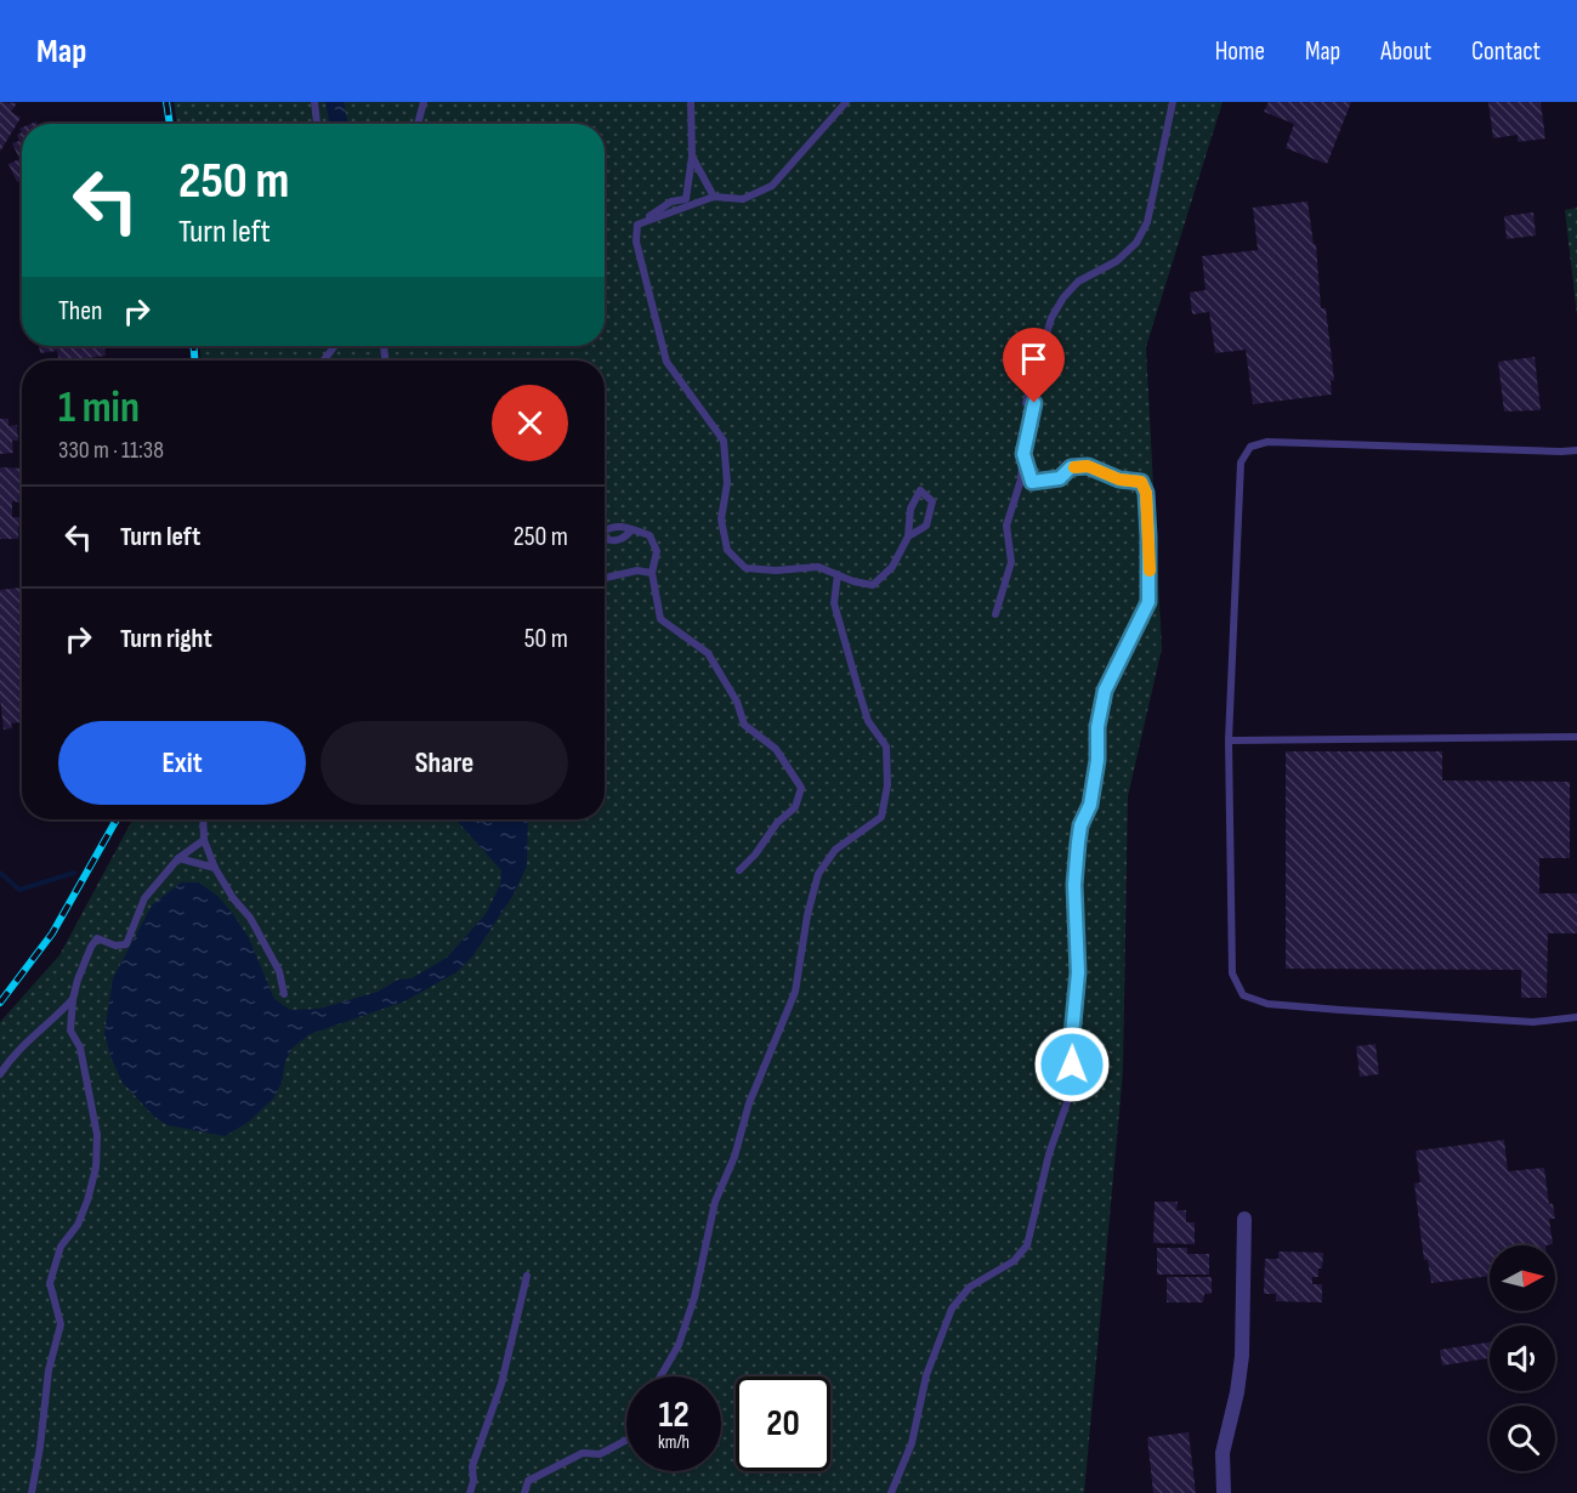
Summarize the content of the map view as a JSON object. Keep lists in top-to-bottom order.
{
  "north": "right",
  "page": {
    "header": "Map",
    "nav": [
      "Home",
      "Map",
      "About",
      "Contact"
    ],
    "turn": ["250 m", "Turn left"],
    "then": "Then",
    "heading": ["1 min", "330 m · 11:38"],
    "list": [
      {
        "name": "Turn left",
        "value": "250 m"
      },
      {
        "name": "Turn right",
        "value": "50 m"
      }
    ],
    "buttons": ["Exit", "Share"],
    "speed": "12 km/h",
    "limit": "20"
  }
}
